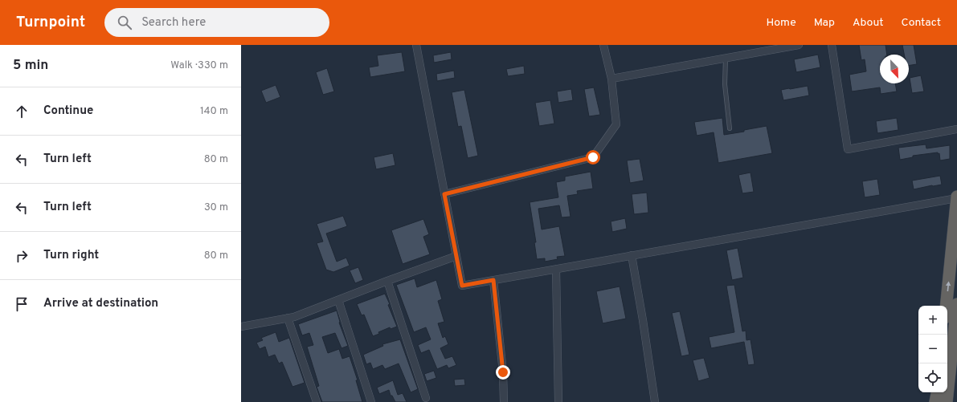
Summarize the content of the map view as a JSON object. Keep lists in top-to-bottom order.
{
  "north": "bottom right",
  "page": {
    "header": "Turnpoint",
    "search": "Search here",
    "nav": [
      "Home",
      "Map",
      "About",
      "Contact"
    ],
    "heading": ["5 min", "Walk · 330 m"],
    "list": [
      ["Continue", "140 m"],
      ["Turn left", "80 m"],
      ["Turn left", "30 m"],
      ["Turn right", "80 m"],
      "Arrive at destination"
    ],
    "map_buttons": ["+", "−"]
  }
}
